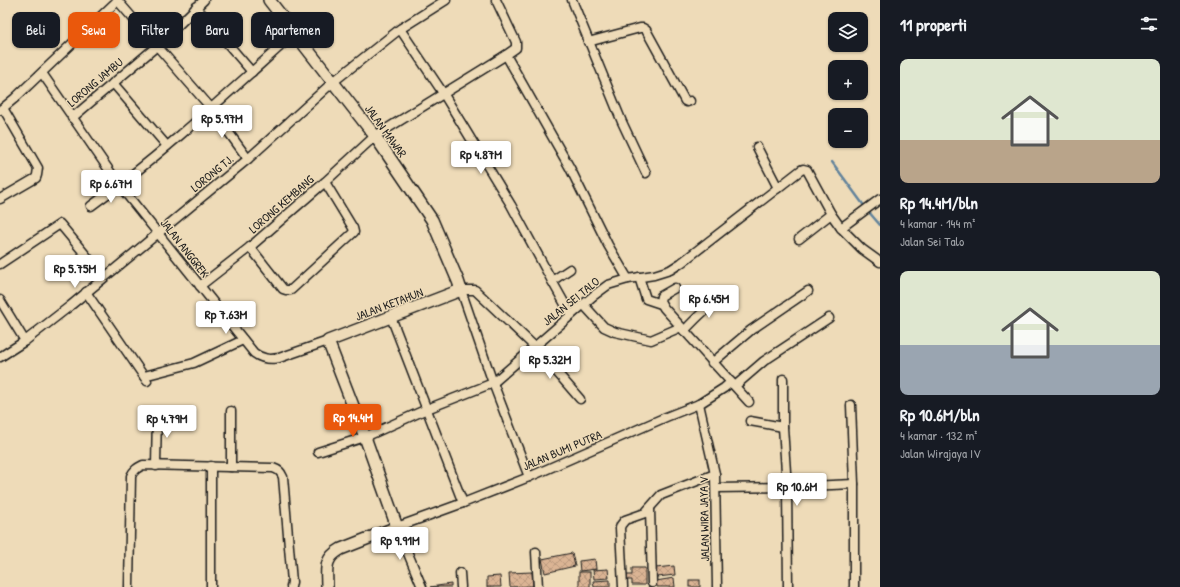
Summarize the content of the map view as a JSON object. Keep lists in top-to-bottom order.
{
  "streets": {
    "street": [
      "LORONG JAMBU",
      "JALAN MAWAR",
      "LORONG TJ.",
      "LORONG KEMBANG",
      "JALAN ANGGREK",
      "JALAN SEI TALO",
      "JALAN KETAHUN",
      "JALAN BUMI PUTRA",
      "JALAN WIRA JAYA V"
    ]
  },
  "crossings": [
    ["LORONG JAMBU", "JALAN ANGGREK"],
    ["JALAN MAWAR", "LORONG TJ."],
    ["JALAN MAWAR", "LORONG KEMBANG"],
    ["JALAN MAWAR", "JALAN KETAHUN"],
    ["LORONG TJ.", "JALAN ANGGREK"],
    ["LORONG KEMBANG", "JALAN ANGGREK"],
    ["JALAN ANGGREK", "JALAN KETAHUN"],
    ["JALAN BUMI PUTRA", "JALAN WIRA JAYA V"]
  ],
  "page": {
    "heading": "11 properti",
    "map_buttons": ["+", "−"],
    "chip": [
      "Beli",
      "Sewa",
      "Filter",
      "Baru",
      "Apartemen"
    ],
    "list": [
      {
        "name": "Rp 14.4M/bln",
        "note": "4 kamar · 144 m² · Jalan Sei Talo"
      },
      {
        "name": "Rp 10.6M/bln",
        "note": "4 kamar · 132 m² · Jalan Wirajaya IV"
      }
    ],
    "price": [
      "Rp 5.97M",
      "Rp 4.87M",
      "Rp 6.67M",
      "Rp 5.75M",
      "Rp 6.45M",
      "Rp 7.63M",
      "Rp 5.32M",
      "Rp 14.4M",
      "Rp 4.79M",
      "Rp 10.6M",
      "Rp 9.91M"
    ]
  }
}
